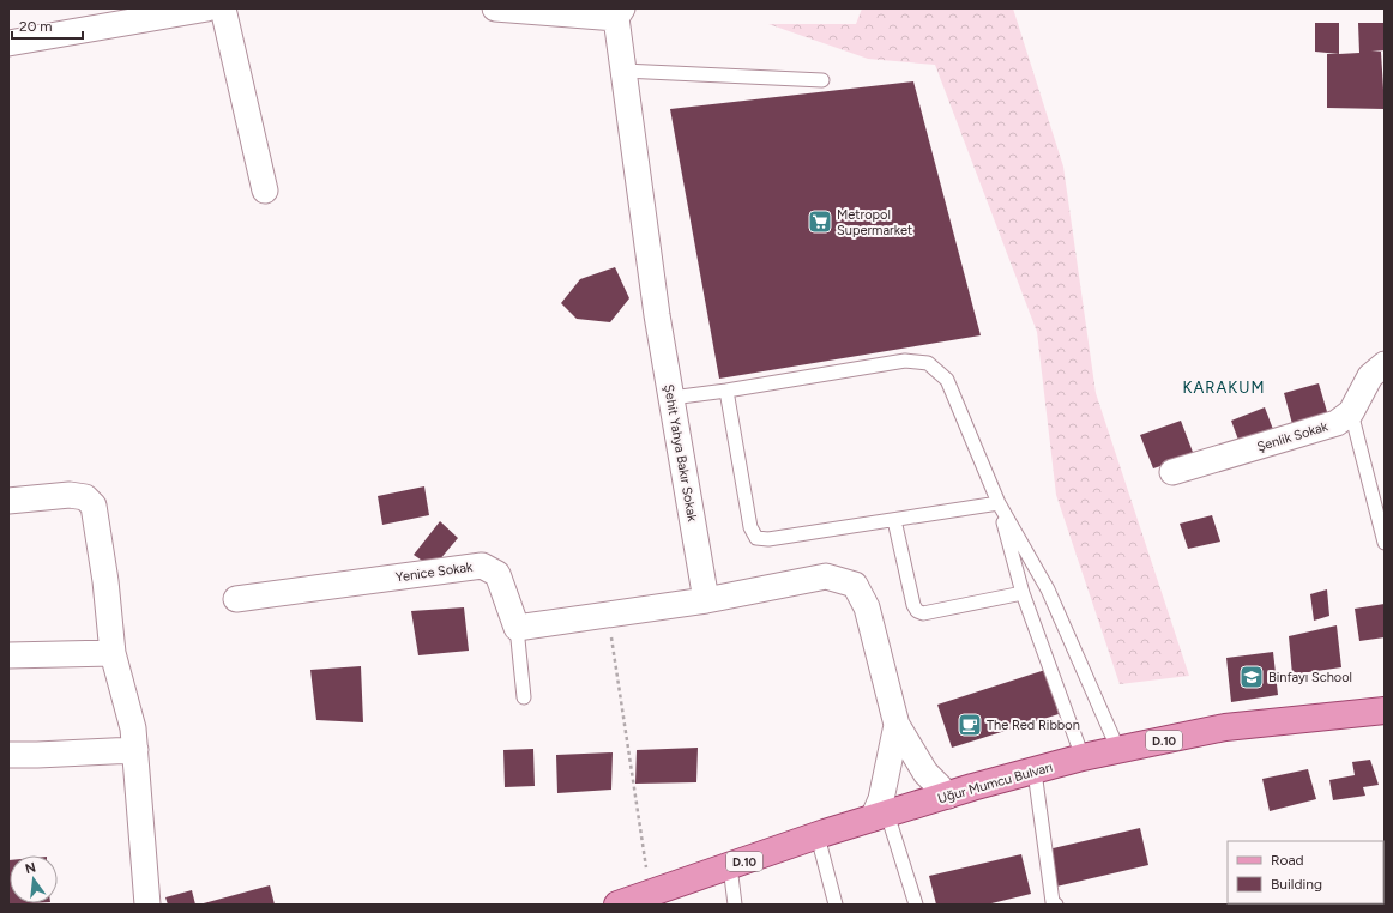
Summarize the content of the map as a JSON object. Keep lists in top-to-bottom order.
{
  "streets": {
    "main road": ["D.10", "Uğur Mumcu Bulvarı"],
    "street": ["Şenlik Sokak", "Şehit Yahya Bakır Sokak", "Yenice Sokak"]
  },
  "districts": ["KARAKUM"],
  "places": {
    "supermarket": ["Metropol Supermarket"],
    "school or university": ["Binfayı School"],
    "cafe": ["The Red Ribbon"]
  },
  "legend": ["Road", "Building"],
  "scale_bar": "20 m",
  "north": "top"
}
